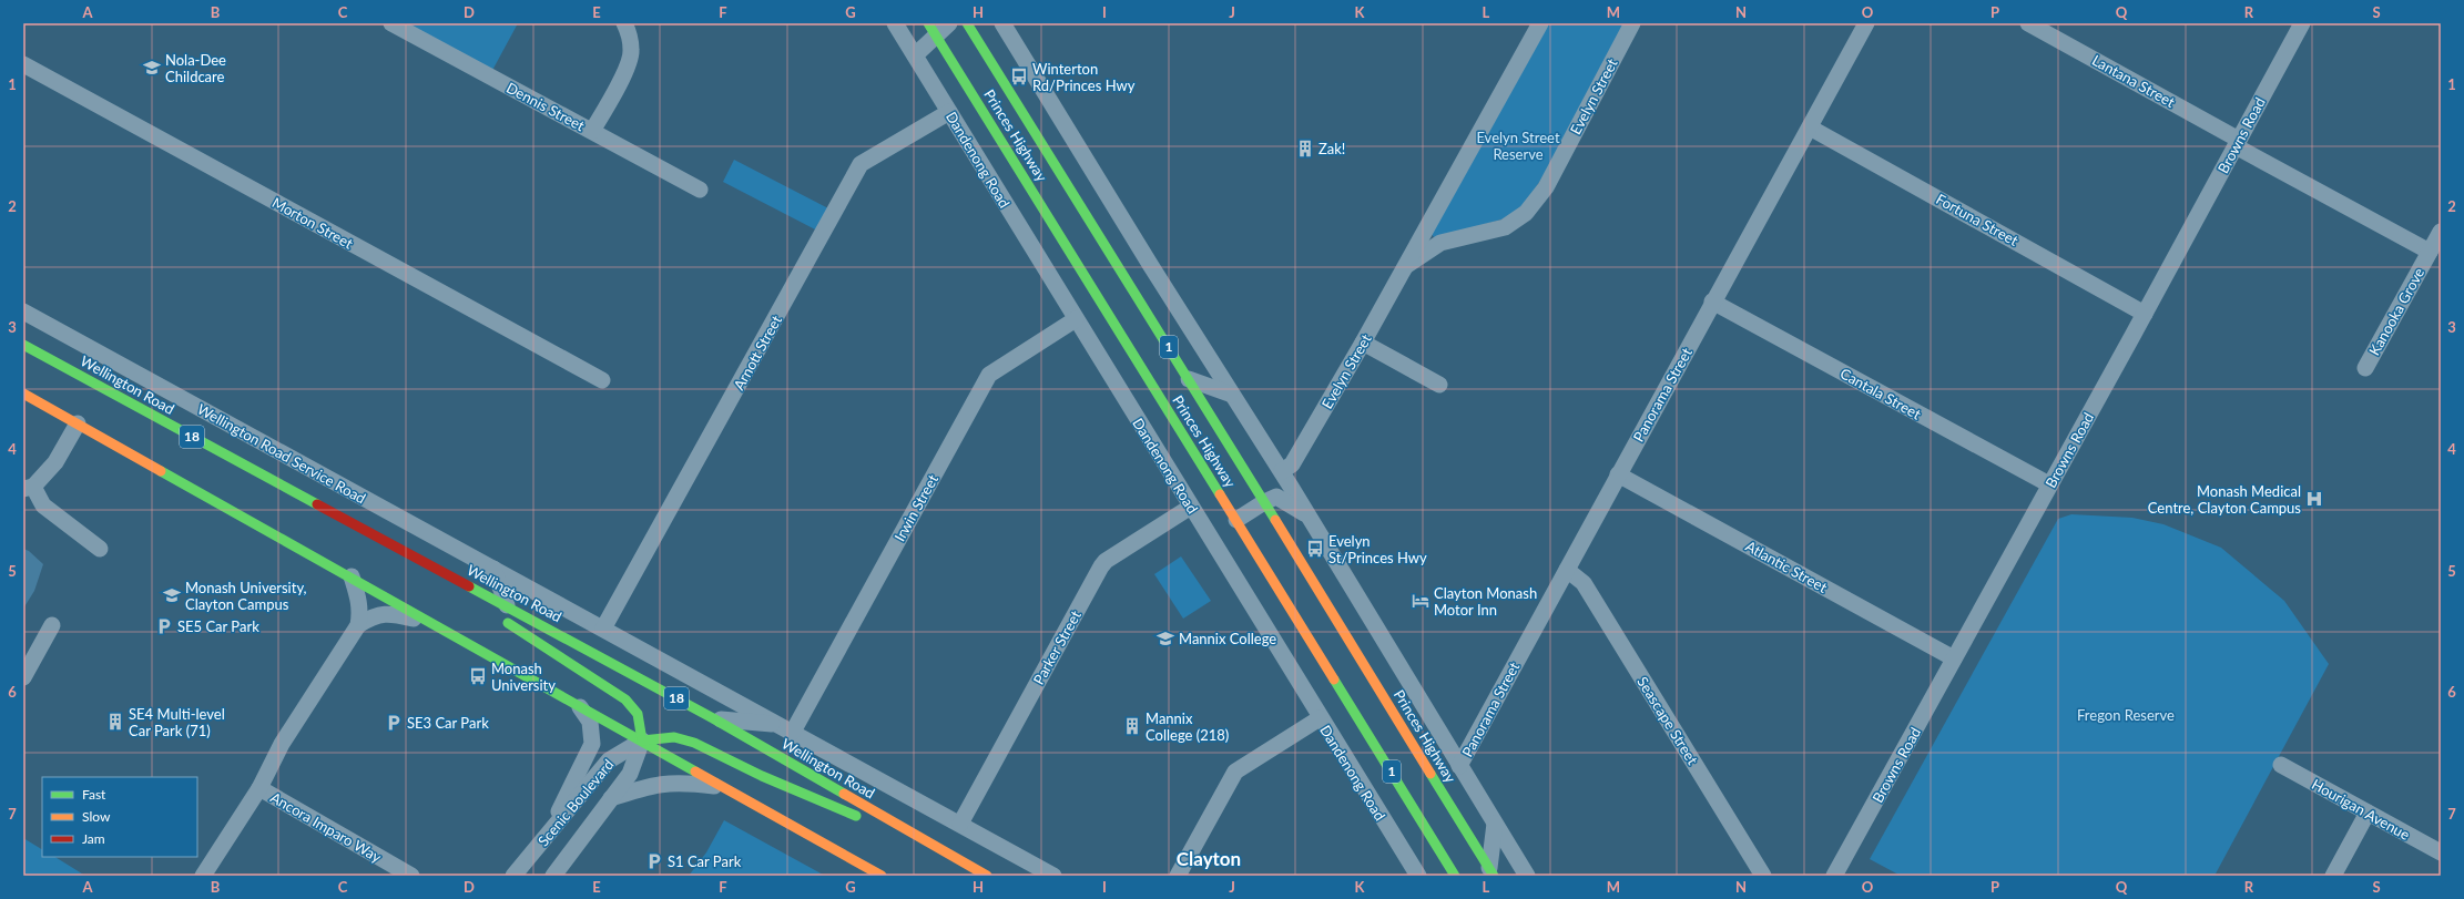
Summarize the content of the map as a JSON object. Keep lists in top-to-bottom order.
{
  "streets": {
    "highway": [
      "Princes Highway",
      "1",
      "Wellington Road",
      "18"
    ],
    "street": [
      "Lantana Street",
      "Evelyn Street",
      "Dennis Street",
      "Browns Road",
      "Dandenong Road",
      "Fortuna Street",
      "Morton Street",
      "Kanooka Grove",
      "Arnott Street",
      "Cantala Street",
      "Panorama Street",
      "Wellington Road Service Road",
      "Irwin Street",
      "Atlantic Street",
      "Parker Street",
      "Seascape Street",
      "Scenic Boulevard",
      "Hourigan Avenue",
      "Ancora Imparo Way"
    ]
  },
  "crossings": [
    ["Lantana Street", "Browns Road"],
    ["Lantana Street", "Kanooka Grove"],
    ["Browns Road", "Fortuna Street"],
    ["Browns Road", "Cantala Street"],
    ["Browns Road", "Atlantic Street"],
    ["Dandenong Road", "Arnott Street"],
    ["Dandenong Road", "Irwin Street"],
    ["Dandenong Road", "Parker Street"],
    ["Fortuna Street", "Panorama Street"],
    ["Arnott Street", "Wellington Road Service Road"],
    ["Wellington Road", "Wellington Road Service Road"],
    ["Cantala Street", "Panorama Street"],
    ["Panorama Street", "Atlantic Street"],
    ["Panorama Street", "Seascape Street"],
    ["Wellington Road Service Road", "Irwin Street"],
    ["Wellington Road Service Road", "Parker Street"]
  ],
  "districts": ["Clayton"],
  "parks": ["Evelyn Street Reserve", "Fregon Reserve"],
  "places": {
    "school or university": ["Nola-Dee Childcare", "Monash University, Clayton Campus", "Mannix College"],
    "bus stop": ["Winterton Rd/Princes Hwy", "Evelyn St/Princes Hwy", "Monash University"],
    "building": ["Zak!", "SE4 Multi-level Car Park (71)", "Mannix College (218)"],
    "hospital": ["Monash Medical Centre, Clayton Campus"],
    "hotel": ["Clayton Monash Motor Inn"],
    "parking": ["SE5 Car Park", "SE3 Car Park", "S1 Car Park"]
  },
  "legend": ["Fast", "Slow", "Jam"],
  "grid": {
    "columns": [
      "A",
      "B",
      "C",
      "D",
      "E",
      "F",
      "G",
      "H",
      "I",
      "J",
      "K",
      "L",
      "M",
      "N",
      "O",
      "P",
      "Q",
      "R",
      "S"
    ],
    "rows": [
      "1",
      "2",
      "3",
      "4",
      "5",
      "6",
      "7"
    ]
  }
}
